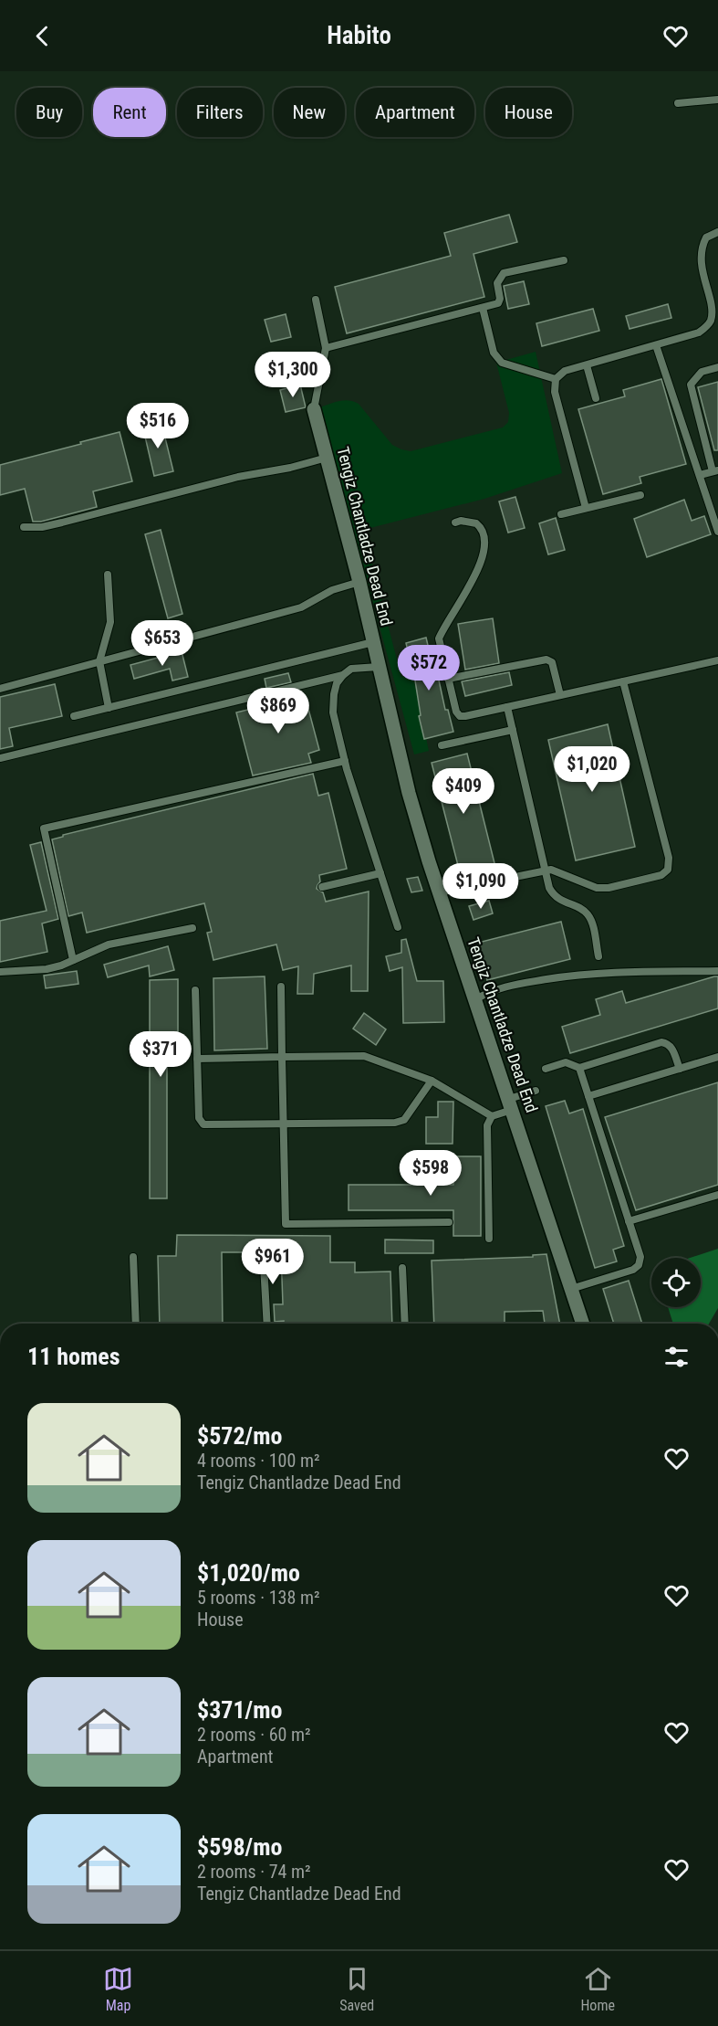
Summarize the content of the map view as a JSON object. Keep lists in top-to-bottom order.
{
  "streets": {
    "street": ["Tengiz Chantladze Dead End"]
  },
  "page": {
    "header": "Habito",
    "chip": [
      "Buy",
      "Rent",
      "Filters",
      "New",
      "Apartment",
      "House"
    ],
    "price": [
      "$1,300",
      "$516",
      "$653",
      "$572",
      "$869",
      "$1,020",
      "$409",
      "$1,090",
      "$371",
      "$598",
      "$961"
    ],
    "heading": "11 homes",
    "list": [
      {
        "name": "$572/mo",
        "note": "4 rooms · 100 m² · Tengiz Chantladze Dead End"
      },
      {
        "name": "$1,020/mo",
        "note": "5 rooms · 138 m² · House"
      },
      {
        "name": "$371/mo",
        "note": "2 rooms · 60 m² · Apartment"
      },
      {
        "name": "$598/mo",
        "note": "2 rooms · 74 m² · Tengiz Chantladze Dead End"
      }
    ],
    "tabs": ["Map", "Saved", "Home"]
  }
}
